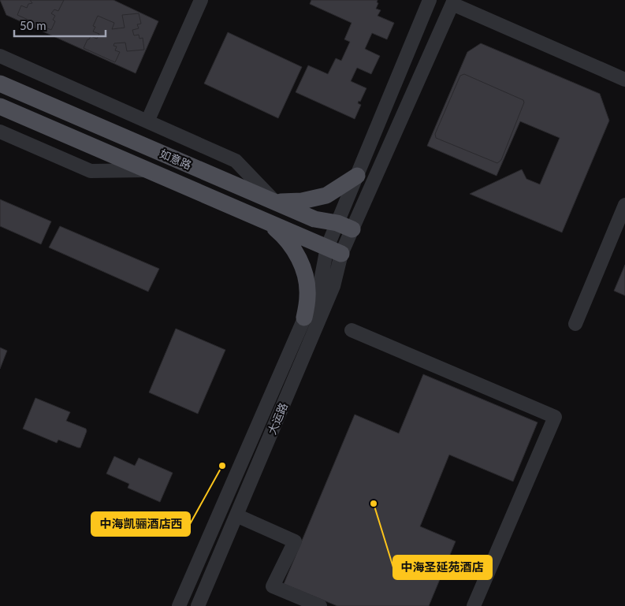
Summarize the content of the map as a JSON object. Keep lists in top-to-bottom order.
{
  "streets": {
    "main road": ["如意路"],
    "street": ["大运路"]
  },
  "crossings": [
    ["如意路", "大运路"]
  ],
  "places": ["中海凯骊酒店西", "中海圣延苑酒店"],
  "scale_bar": "50 m"
}
